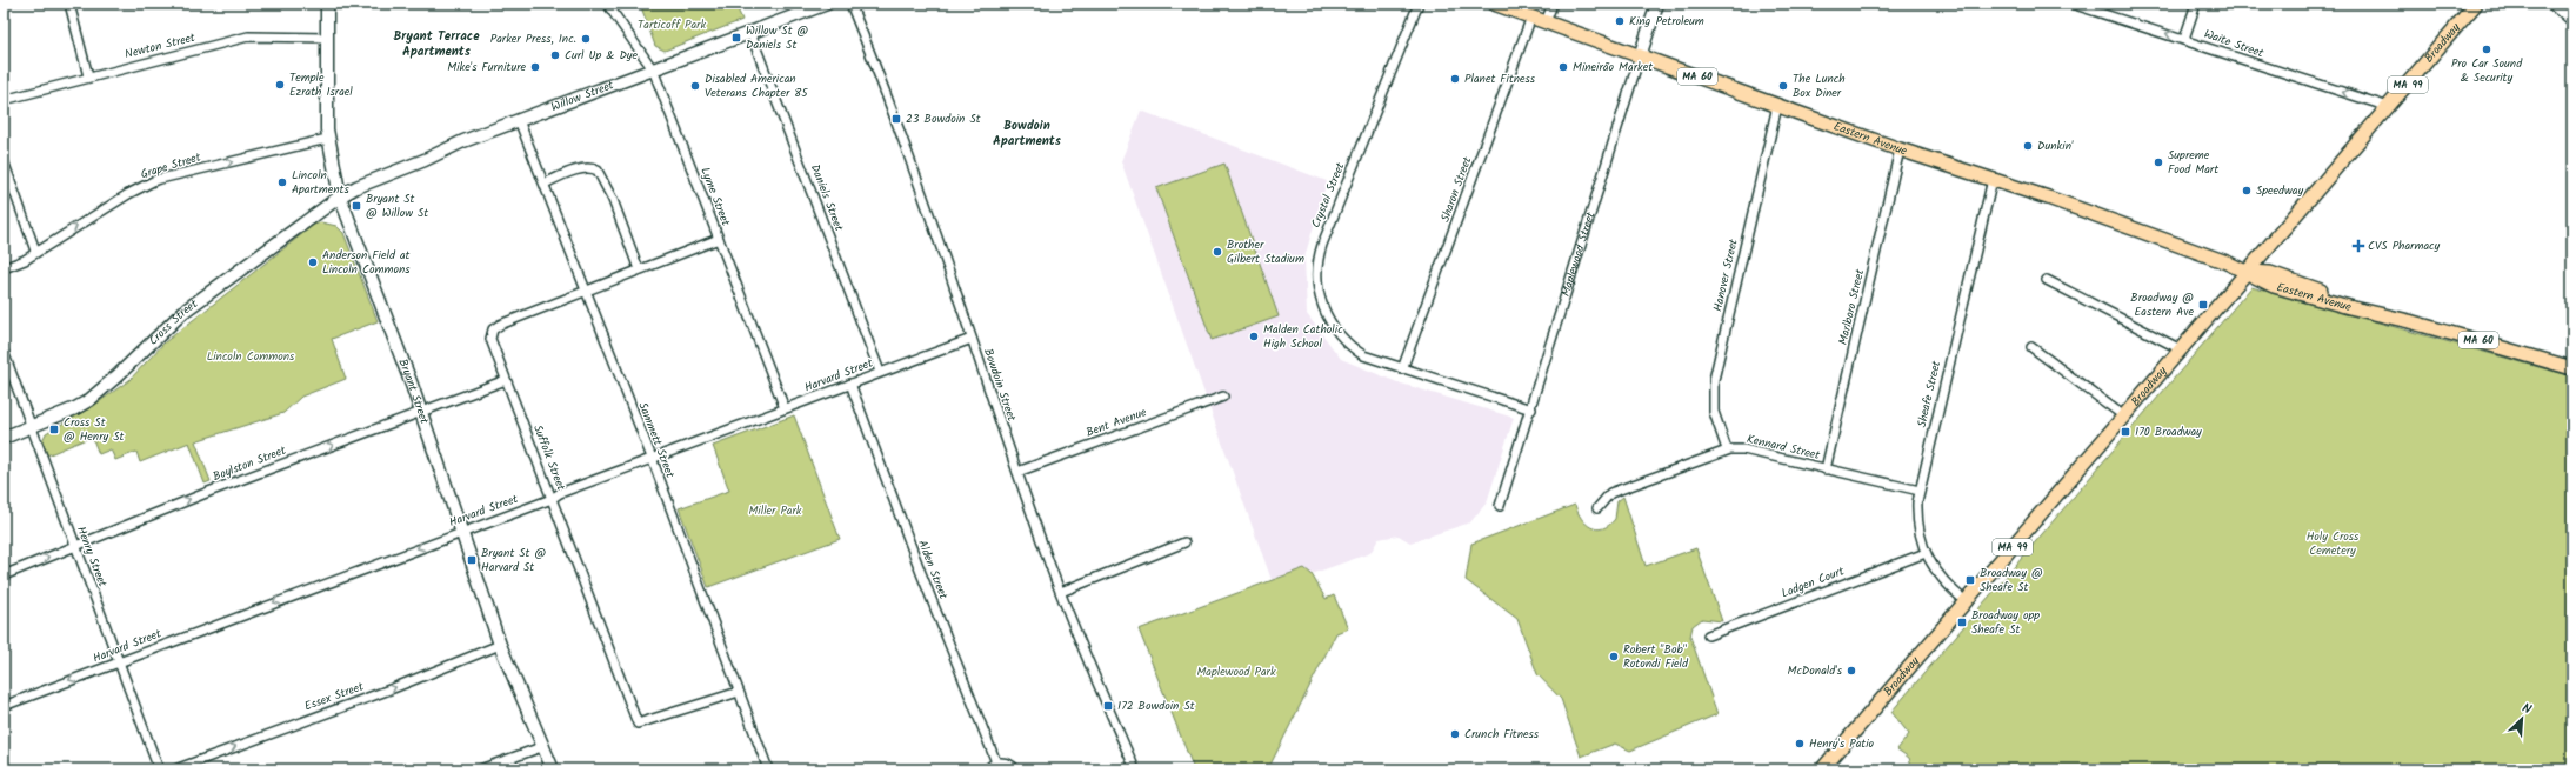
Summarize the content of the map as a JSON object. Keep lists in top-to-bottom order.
{
  "streets": {
    "main road": [
      "Broadway",
      "MA 60",
      "MA 99",
      "Willow Street",
      "Eastern Avenue",
      "Maplewood Street",
      "Cross Street",
      "Bryant Street"
    ],
    "street": [
      "Waite Street",
      "Newton Street",
      "Grape Street",
      "Sharon Street",
      "Crystal Street",
      "Lyme Street",
      "Daniels Street",
      "Hanover Street",
      "Marlboro Street",
      "Harvard Street",
      "Bowdoin Street",
      "Sheafe Street",
      "Bent Avenue",
      "Sammett Street",
      "Kennard Street",
      "Suffolk Street",
      "Boylston Street",
      "Henry Street",
      "Alden Street",
      "Lodgen Court",
      "Essex Street"
    ]
  },
  "crossings": [
    ["Waite Street", "Broadway"],
    ["Broadway", "Eastern Avenue"],
    ["Broadway", "Sheafe Street"],
    ["Newton Street", "Bryant Street"],
    ["Willow Street", "Lyme Street"],
    ["Willow Street", "Daniels Street"],
    ["Willow Street", "Cross Street"],
    ["Willow Street", "Bryant Street"],
    ["Willow Street", "Sammett Street"],
    ["Eastern Avenue", "Sharon Street"],
    ["Eastern Avenue", "Maplewood Street"],
    ["Eastern Avenue", "Hanover Street"],
    ["Eastern Avenue", "Marlboro Street"],
    ["Eastern Avenue", "Sheafe Street"],
    ["Grape Street", "Bryant Street"],
    ["Sharon Street", "Crystal Street"],
    ["Crystal Street", "Maplewood Street"],
    ["Lyme Street", "Harvard Street"],
    ["Lyme Street", "Suffolk Street"],
    ["Daniels Street", "Harvard Street"],
    ["Hanover Street", "Kennard Street"],
    ["Marlboro Street", "Kennard Street"],
    ["Cross Street", "Bryant Street"],
    ["Cross Street", "Henry Street"],
    ["Harvard Street", "Bowdoin Street"],
    ["Harvard Street", "Bryant Street"],
    ["Harvard Street", "Sammett Street"],
    ["Harvard Street", "Suffolk Street"],
    ["Harvard Street", "Henry Street"],
    ["Harvard Street", "Alden Street"],
    ["Bowdoin Street", "Bent Avenue"],
    ["Bryant Street", "Boylston Street"],
    ["Bryant Street", "Essex Street"],
    ["Sheafe Street", "Kennard Street"],
    ["Sheafe Street", "Lodgen Court"],
    ["Sammett Street", "Suffolk Street"],
    ["Suffolk Street", "Boylston Street"],
    ["Boylston Street", "Henry Street"]
  ],
  "one_way": [
    "Waite Street",
    "Grape Street",
    "Harvard Street",
    "Boylston Street",
    "Essex Street"
  ],
  "districts": ["Bryant Terrace Apartments", "Bowdoin Apartments"],
  "parks": [
    "Tarticoff Park",
    "Lincoln Commons",
    "Miller Park",
    "Holy Cross Cemetery",
    "Maplewood Park"
  ],
  "places": {
    "other": [
      "King Petroleum",
      "Parker Press, Inc.",
      "Pro Car Sound & Security",
      "Curl Up & Dye",
      "Mike's Furniture",
      "Mineirão Market",
      "Planet Fitness",
      "Temple Ezrath Israel",
      "Disabled American Veterans Chapter 85",
      "The Lunch Box Diner",
      "Dunkin'",
      "Supreme Food Mart",
      "Lincoln Apartments",
      "Speedway",
      "Brother Gilbert Stadium",
      "Anderson Field at Lincoln Commons",
      "Malden Catholic High School",
      "Robert \"Bob\" Rotondi Field",
      "McDonald's",
      "Crunch Fitness",
      "Henry's Patio"
    ],
    "transit": [
      "Willow St @ Daniels St",
      "23 Bowdoin St",
      "Bryant St @ Willow St",
      "Broadway @ Eastern Ave",
      "Cross St @ Henry St",
      "170 Broadway",
      "Bryant St @ Harvard St",
      "Broadway @ Sheafe St",
      "Broadway opp Sheafe St",
      "172 Bowdoin St"
    ],
    "health": ["CVS Pharmacy"]
  },
  "north": "top right"
}
